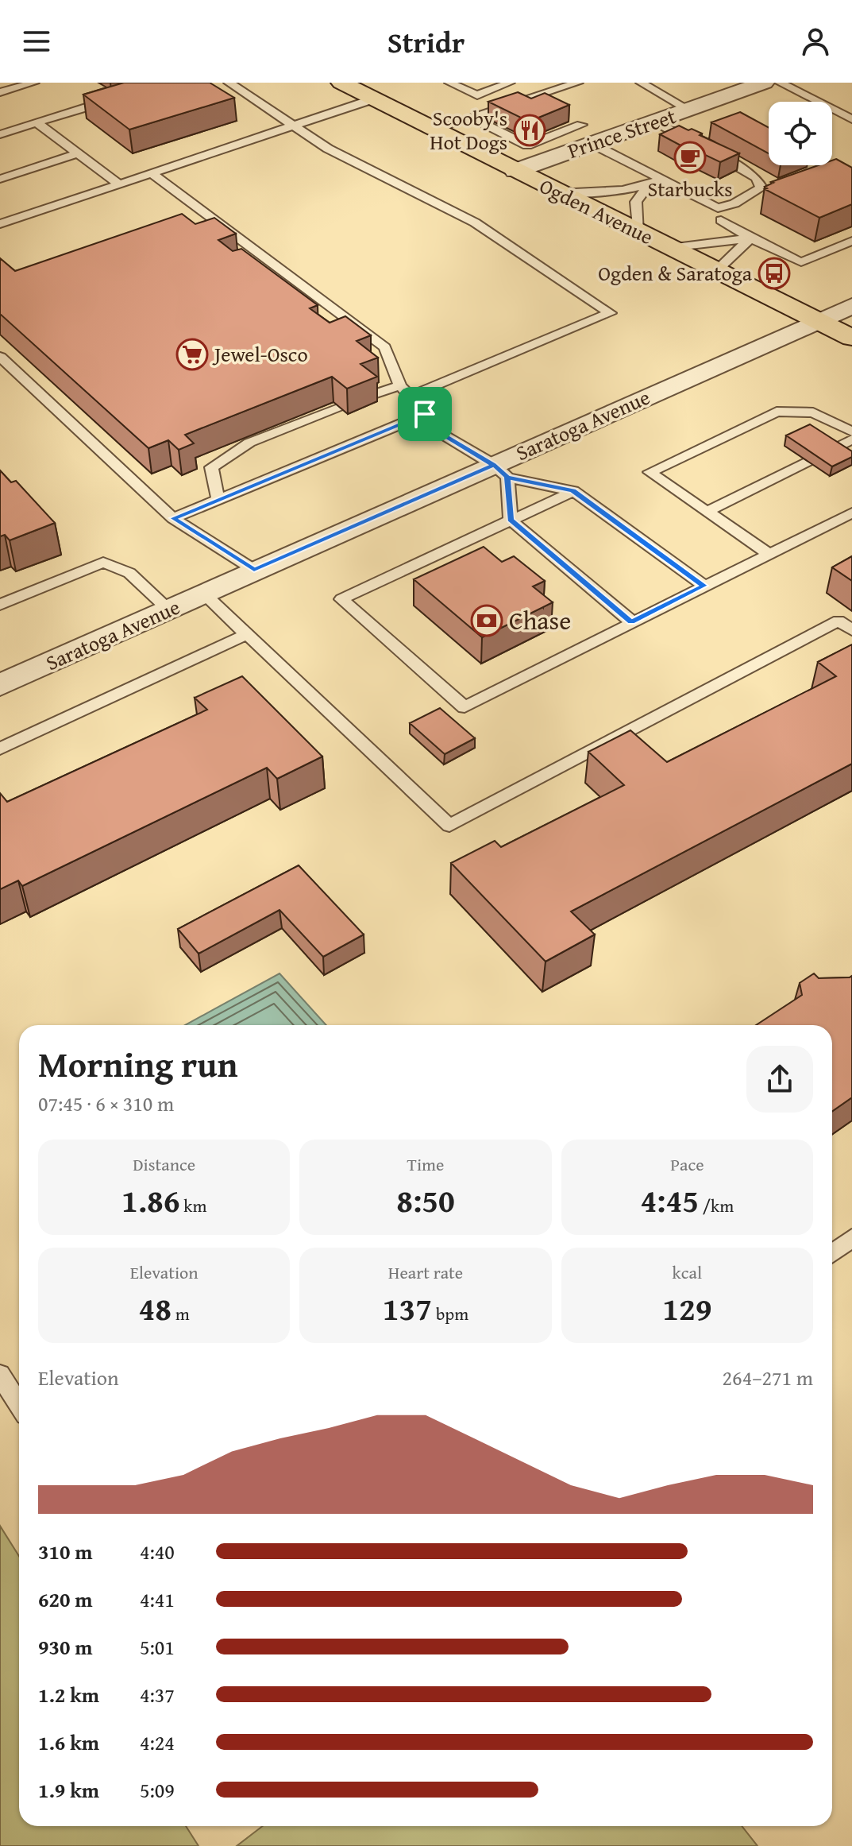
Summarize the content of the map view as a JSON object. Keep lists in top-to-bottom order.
{
  "streets": {
    "main road": ["Ogden Avenue"],
    "street": ["Prince Street", "Saratoga Avenue"]
  },
  "crossings": [
    ["Prince Street", "Ogden Avenue"],
    ["Ogden Avenue", "Saratoga Avenue"]
  ],
  "places": {
    "restaurant": ["Scooby's Hot Dogs"],
    "cafe": ["Starbucks"],
    "bus stop": ["Ogden & Saratoga"],
    "supermarket": ["Jewel-Osco"],
    "bank": ["Chase"]
  },
  "page": {
    "header": "Stridr",
    "heading": ["Morning run", "07:45 · 6 × 310 m"],
    "stats": [
      ["Distance", "1.86 km"],
      ["Time", "8:50"],
      ["Pace", "4:45 /km"],
      ["Elevation", "48 m"],
      ["Heart rate", "137 bpm"],
      ["kcal", "129"]
    ],
    "chart": ["Elevation", "264–271 m"],
    "list": [
      {
        "name": "310 m",
        "note": "4:40"
      },
      {
        "name": "620 m",
        "note": "4:41"
      },
      {
        "name": "930 m",
        "note": "5:01"
      },
      {
        "name": "1.2 km",
        "note": "4:37"
      },
      {
        "name": "1.6 km",
        "note": "4:24"
      },
      {
        "name": "1.9 km",
        "note": "5:09"
      }
    ]
  }
}
